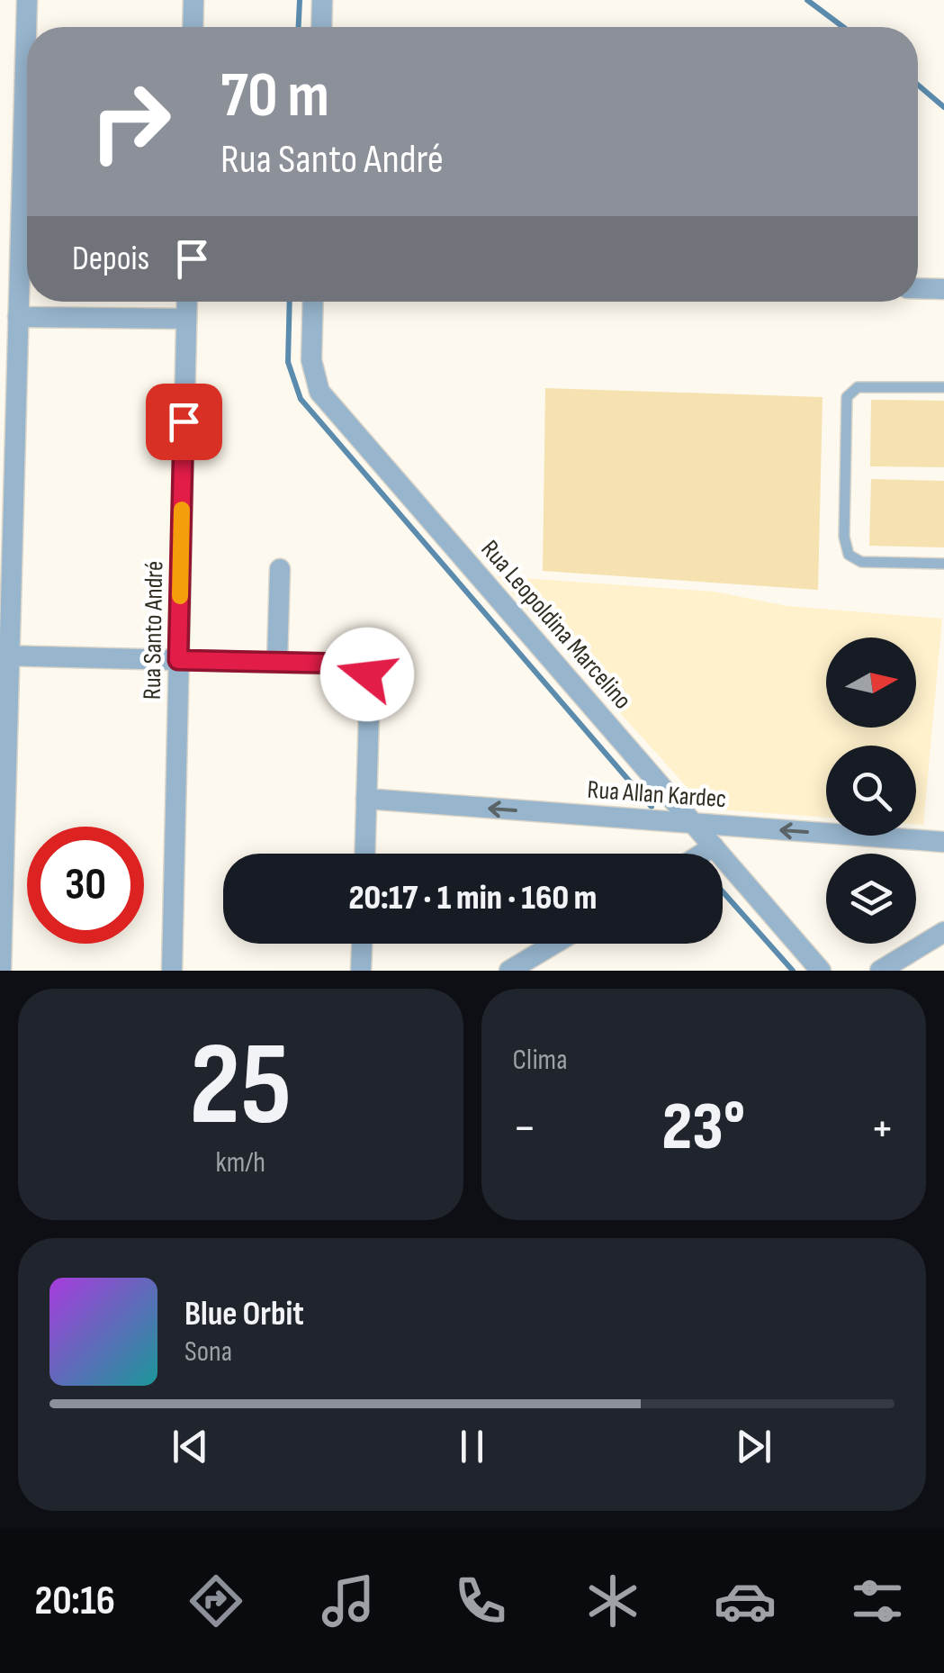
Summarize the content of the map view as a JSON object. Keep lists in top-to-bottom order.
{
  "streets": {
    "street": ["Rua Leopoldina Marcelino", "Rua Santo André", "Rua Allan Kardec"]
  },
  "crossings": [
    ["Rua Leopoldina Marcelino", "Rua Allan Kardec"]
  ],
  "one_way": ["Rua Allan Kardec"],
  "north": "right",
  "page": {
    "turn": ["70 m", "Rua Santo André"],
    "then": "Depois",
    "limit": "30",
    "trip": "20:17 · 1 min · 160 m",
    "tile": [
      ["25", "km/h"],
      "Clima"
    ],
    "heat": ["−", "23°", "+"],
    "song": ["Blue Orbit", "Sona"],
    "tabs": "20:16"
  }
}
